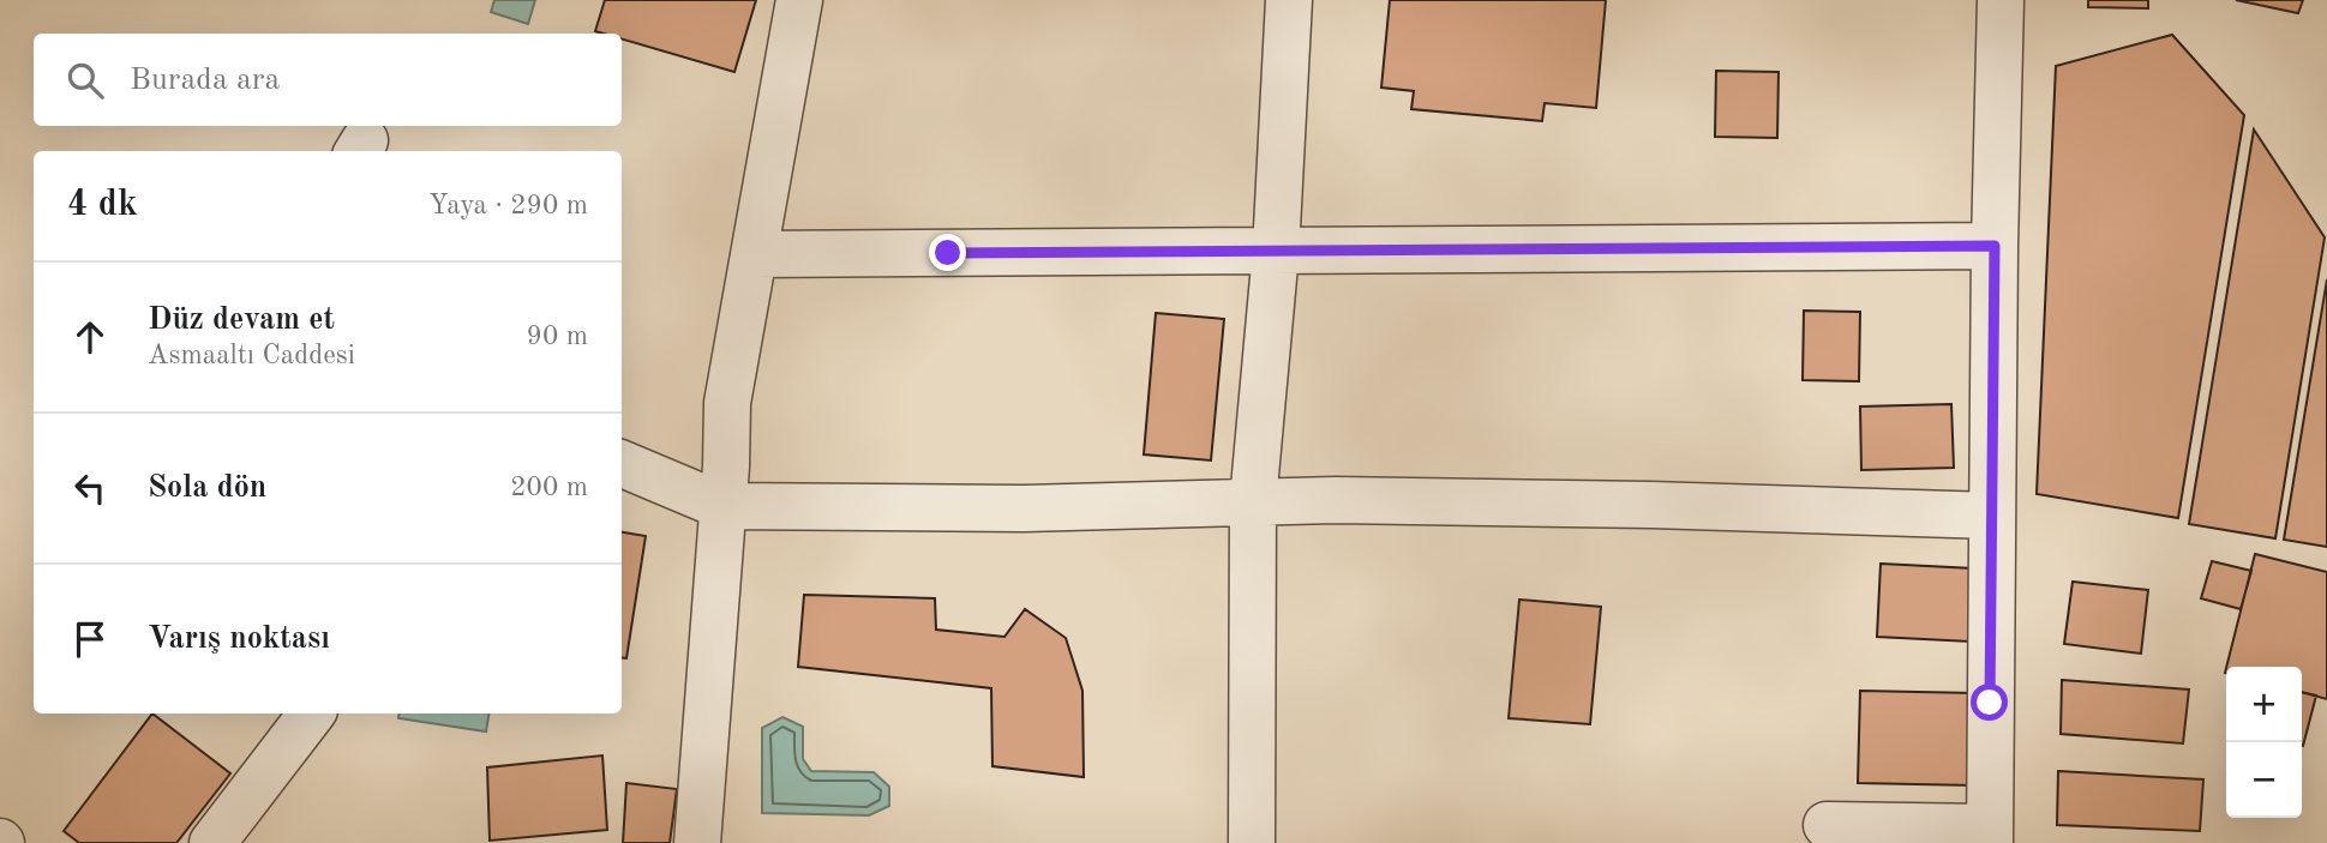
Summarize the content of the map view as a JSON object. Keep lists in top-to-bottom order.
{
  "page": {
    "search": "Burada ara",
    "heading": ["4 dk", "Yaya · 290 m"],
    "list": [
      ["Düz devam et", "Asmaaltı Caddesi", "90 m"],
      ["Sola dön", "200 m"],
      "Varış noktası"
    ],
    "map_buttons": ["+", "−"]
  }
}
